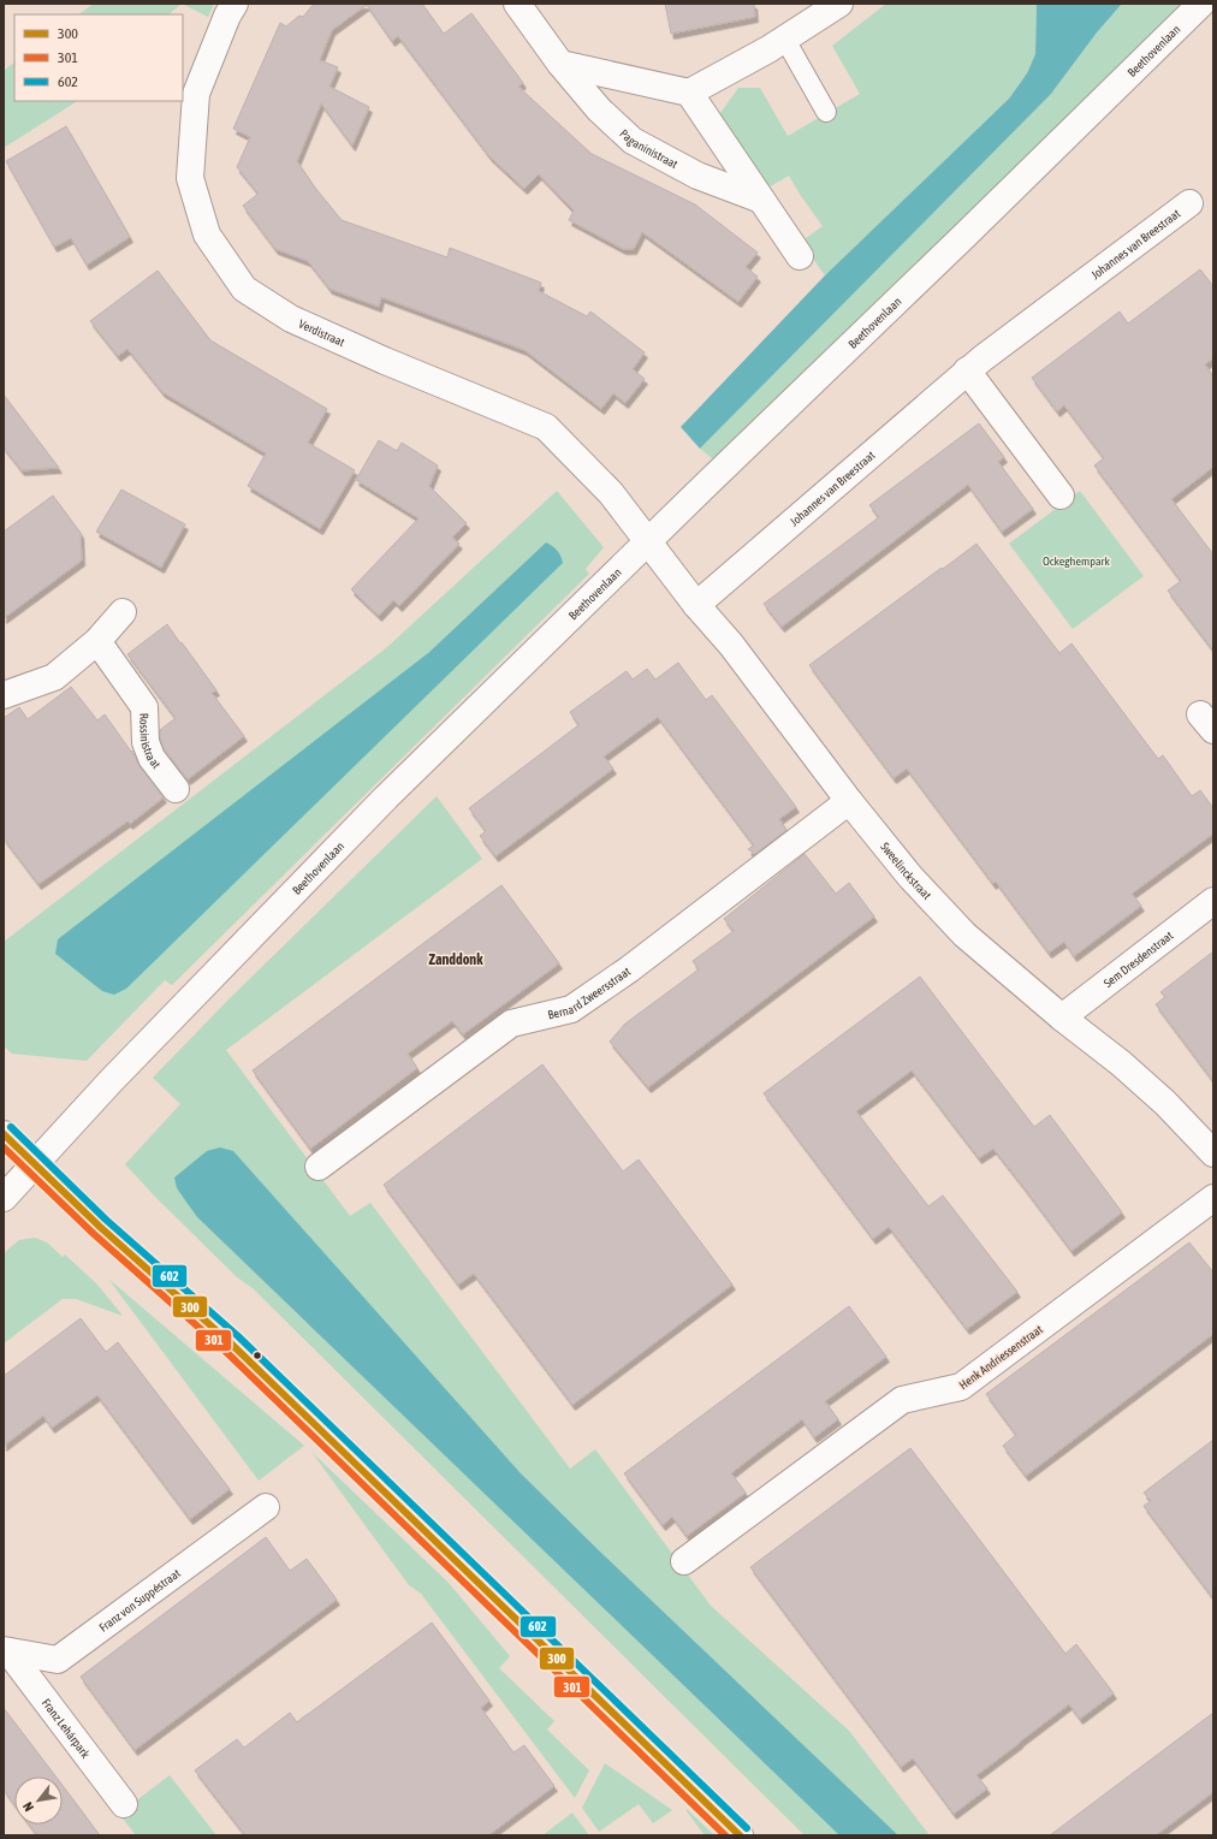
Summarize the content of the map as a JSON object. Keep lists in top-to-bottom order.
{
  "streets": {
    "street": [
      "Beethovenlaan",
      "Paganinistraat",
      "Johannes van Breestraat",
      "Verdistraat",
      "Rossinistraat",
      "Sweelinckstraat",
      "Sem Dresdenstraat",
      "Bernard Zweersstraat",
      "Henk Andriessenstraat",
      "Franz von Suppéstraat",
      "Franz Lehárpark"
    ]
  },
  "crossings": [
    ["Beethovenlaan", "Verdistraat"],
    ["Beethovenlaan", "Sweelinckstraat"],
    ["Johannes van Breestraat", "Sweelinckstraat"],
    ["Verdistraat", "Sweelinckstraat"],
    ["Sweelinckstraat", "Sem Dresdenstraat"],
    ["Sweelinckstraat", "Bernard Zweersstraat"],
    ["Franz von Suppéstraat", "Franz Lehárpark"]
  ],
  "districts": ["Zanddonk"],
  "parks": ["Ockeghempark"],
  "lines": ["transit line 602", "transit line 300", "transit line 301"],
  "legend": ["300", "301", "602"],
  "north": "bottom left"
}
